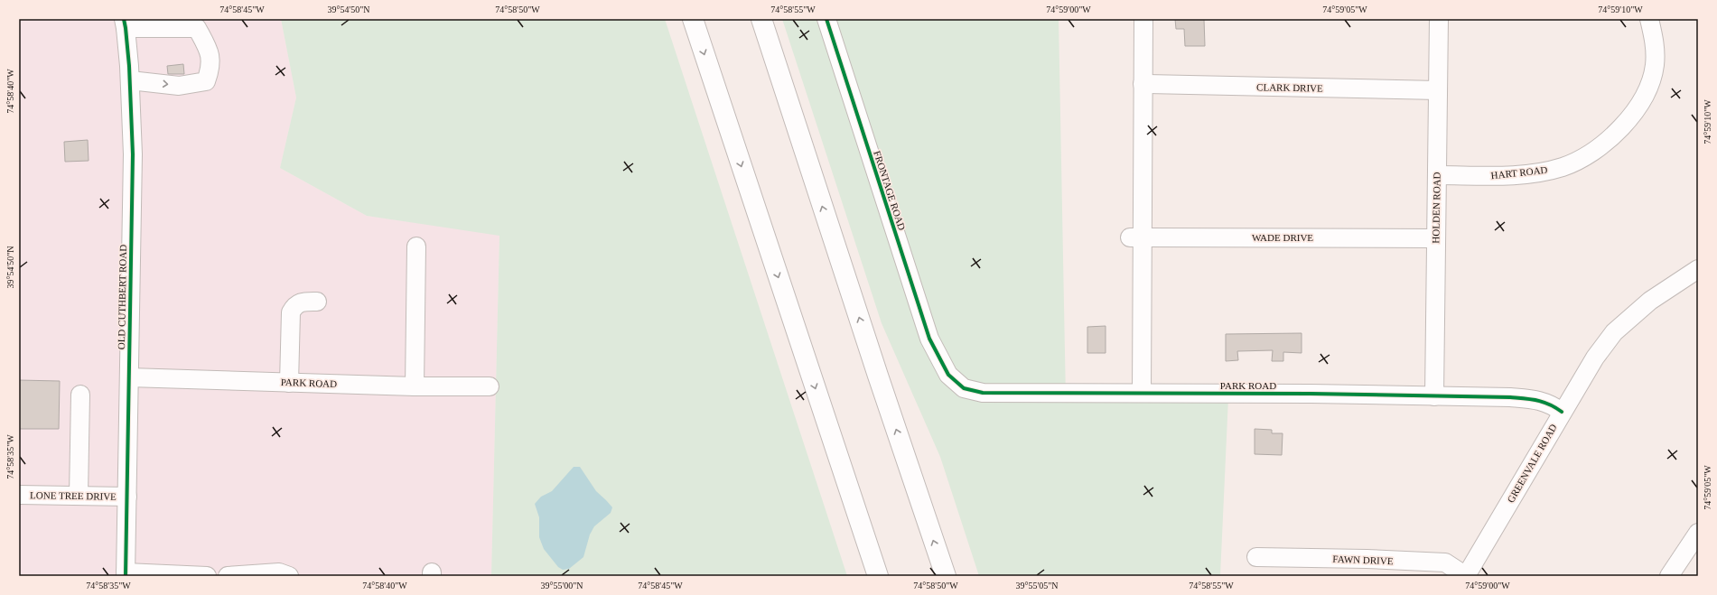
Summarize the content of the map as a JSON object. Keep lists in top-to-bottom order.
{
  "streets": {
    "street": [
      "CLARK DRIVE",
      "HART ROAD",
      "FRONTAGE ROAD",
      "HOLDEN ROAD",
      "WADE DRIVE",
      "OLD CUTHBERT ROAD",
      "PARK ROAD",
      "GREENVALE ROAD",
      "LONE TREE DRIVE",
      "FAWN DRIVE"
    ]
  },
  "crossings": [
    ["CLARK DRIVE", "HOLDEN ROAD"],
    ["HART ROAD", "HOLDEN ROAD"],
    ["FRONTAGE ROAD", "PARK ROAD"],
    ["HOLDEN ROAD", "WADE DRIVE"],
    ["HOLDEN ROAD", "PARK ROAD"],
    ["OLD CUTHBERT ROAD", "PARK ROAD"],
    ["OLD CUTHBERT ROAD", "LONE TREE DRIVE"],
    ["PARK ROAD", "GREENVALE ROAD"],
    ["GREENVALE ROAD", "FAWN DRIVE"]
  ],
  "coordinates": [
    "74°58'45\"W",
    "39°54'50\"N",
    "74°58'50\"W",
    "74°58'55\"W",
    "74°59'00\"W",
    "74°59'05\"W",
    "74°59'10\"W",
    "74°58'40\"W",
    "74°58'35\"W",
    "39°55'00\"N",
    "39°55'05\"N"
  ]
}
